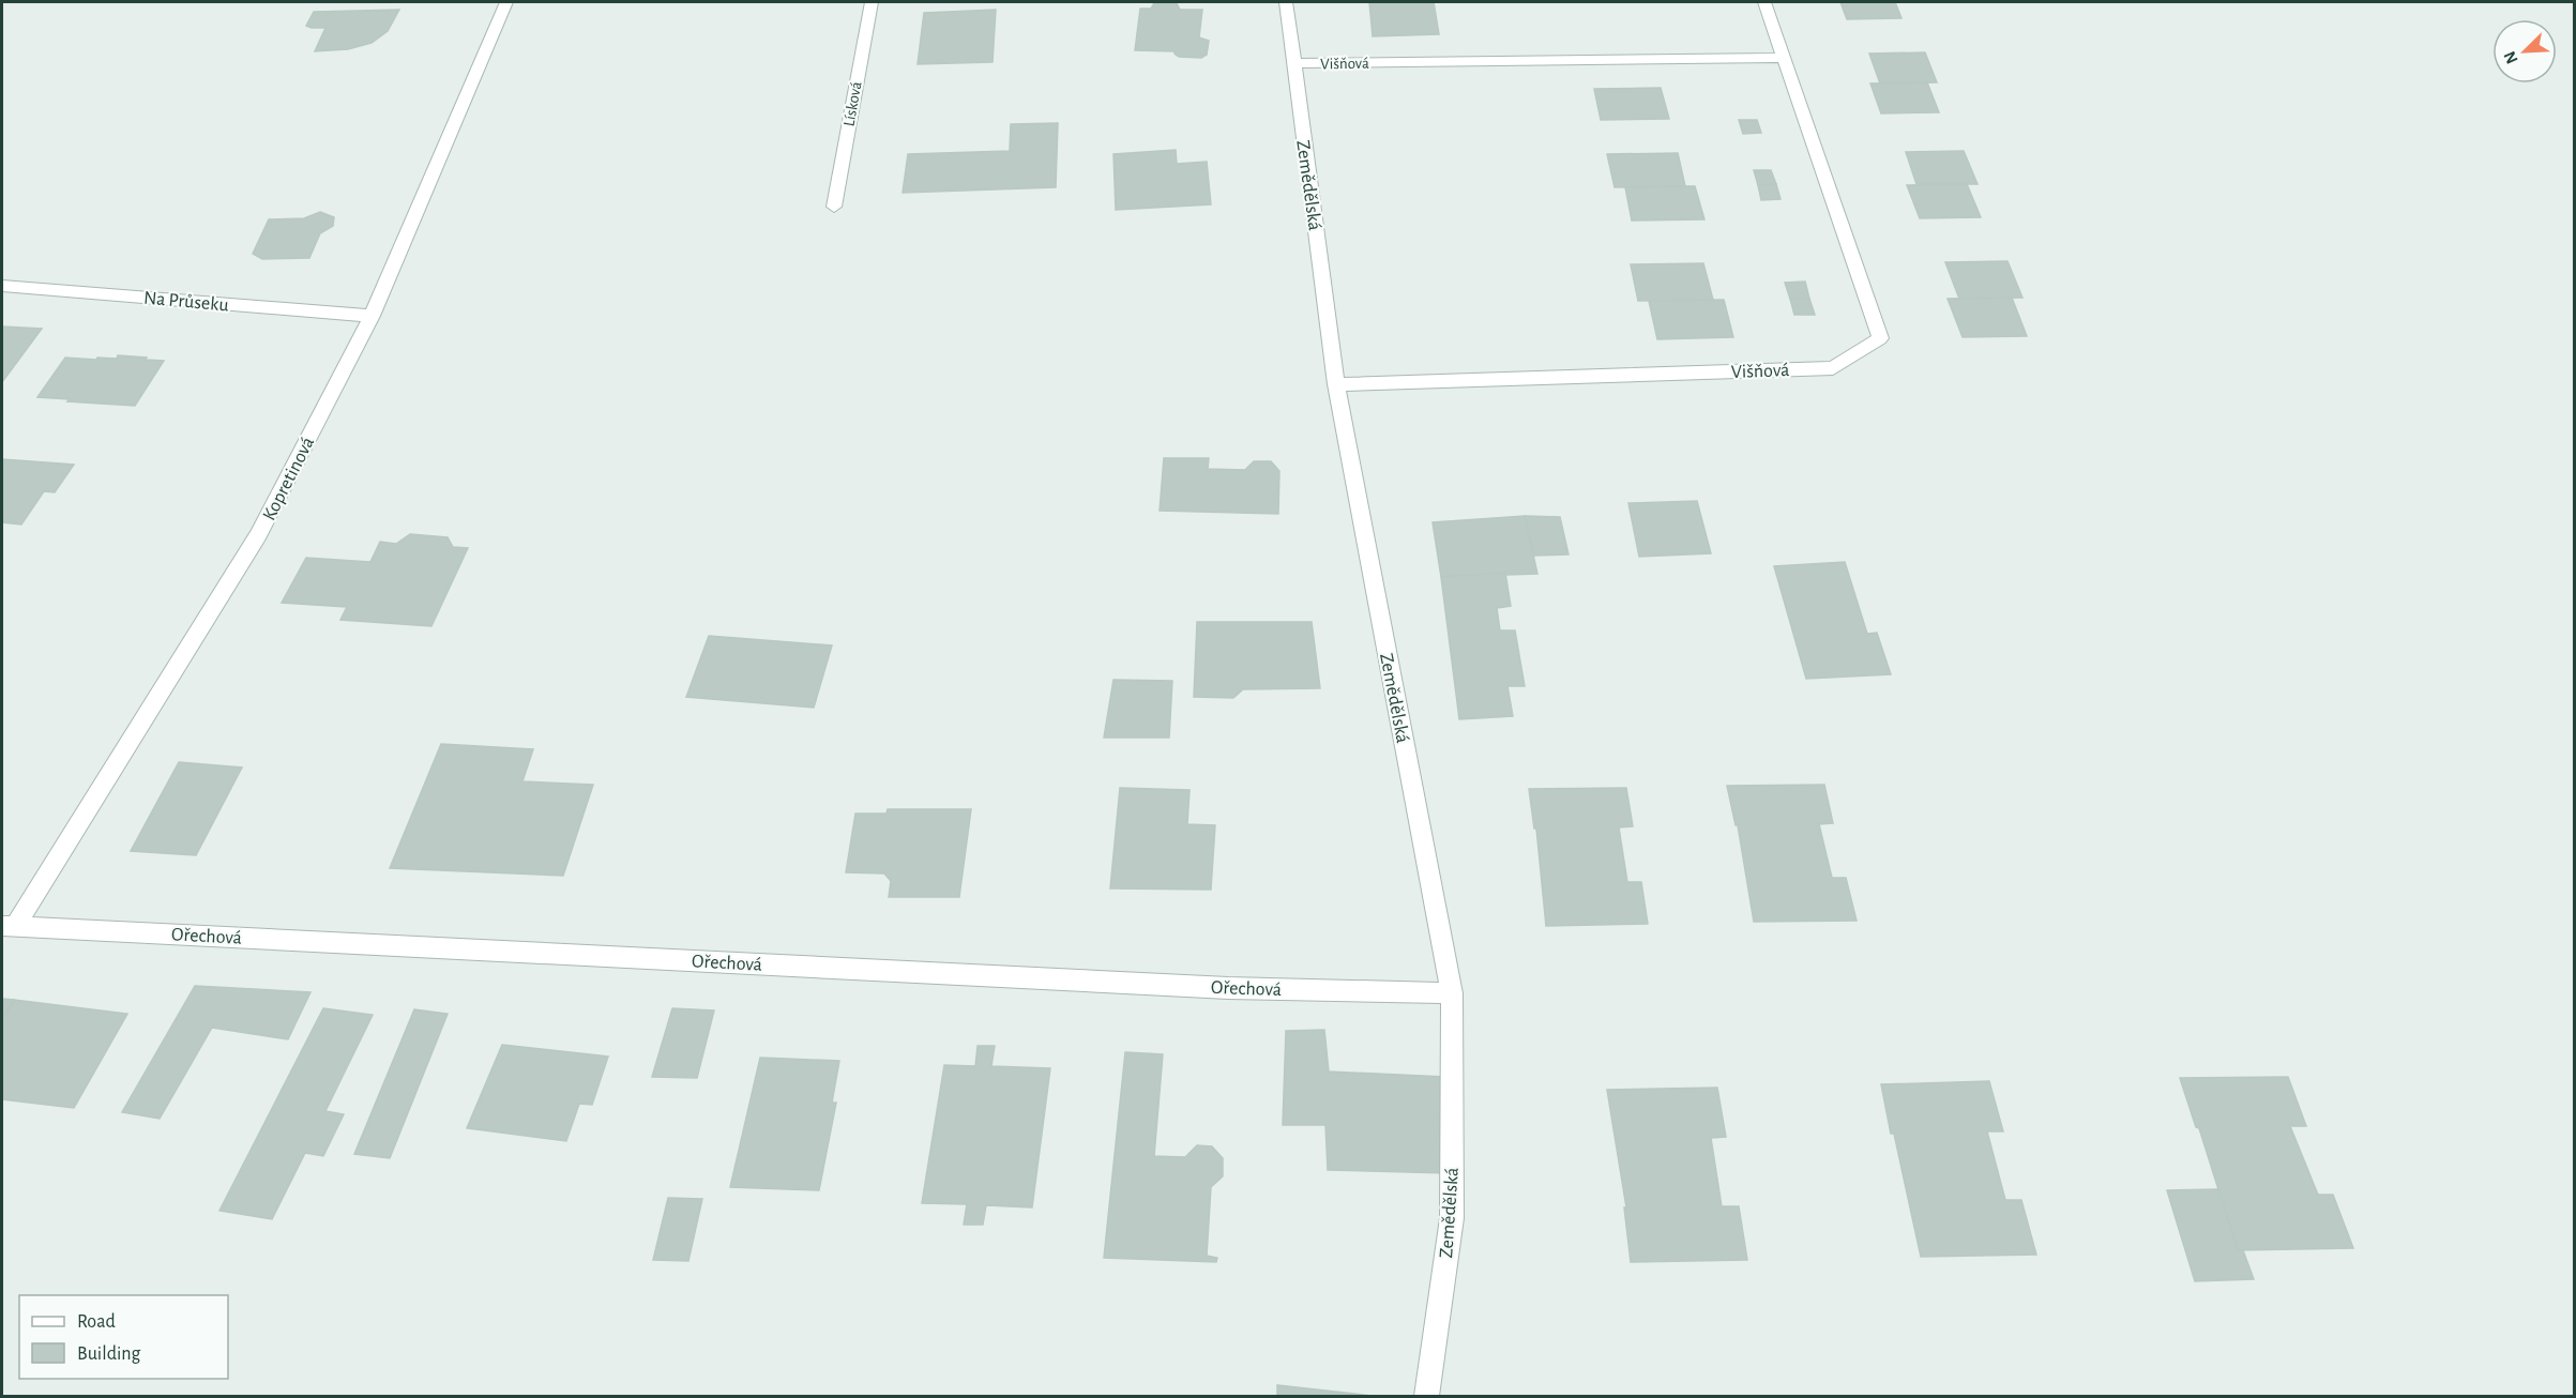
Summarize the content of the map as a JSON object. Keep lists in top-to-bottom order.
{
  "streets": {
    "street": [
      "Višňová",
      "Lísková",
      "Zemědělská",
      "Na Průseku",
      "Kopretinová",
      "Ořechová"
    ]
  },
  "crossings": [
    ["Višňová", "Zemědělská"],
    ["Zemědělská", "Ořechová"],
    ["Na Průseku", "Kopretinová"],
    ["Kopretinová", "Ořechová"]
  ],
  "legend": ["Road", "Building"],
  "north": "bottom left"
}
